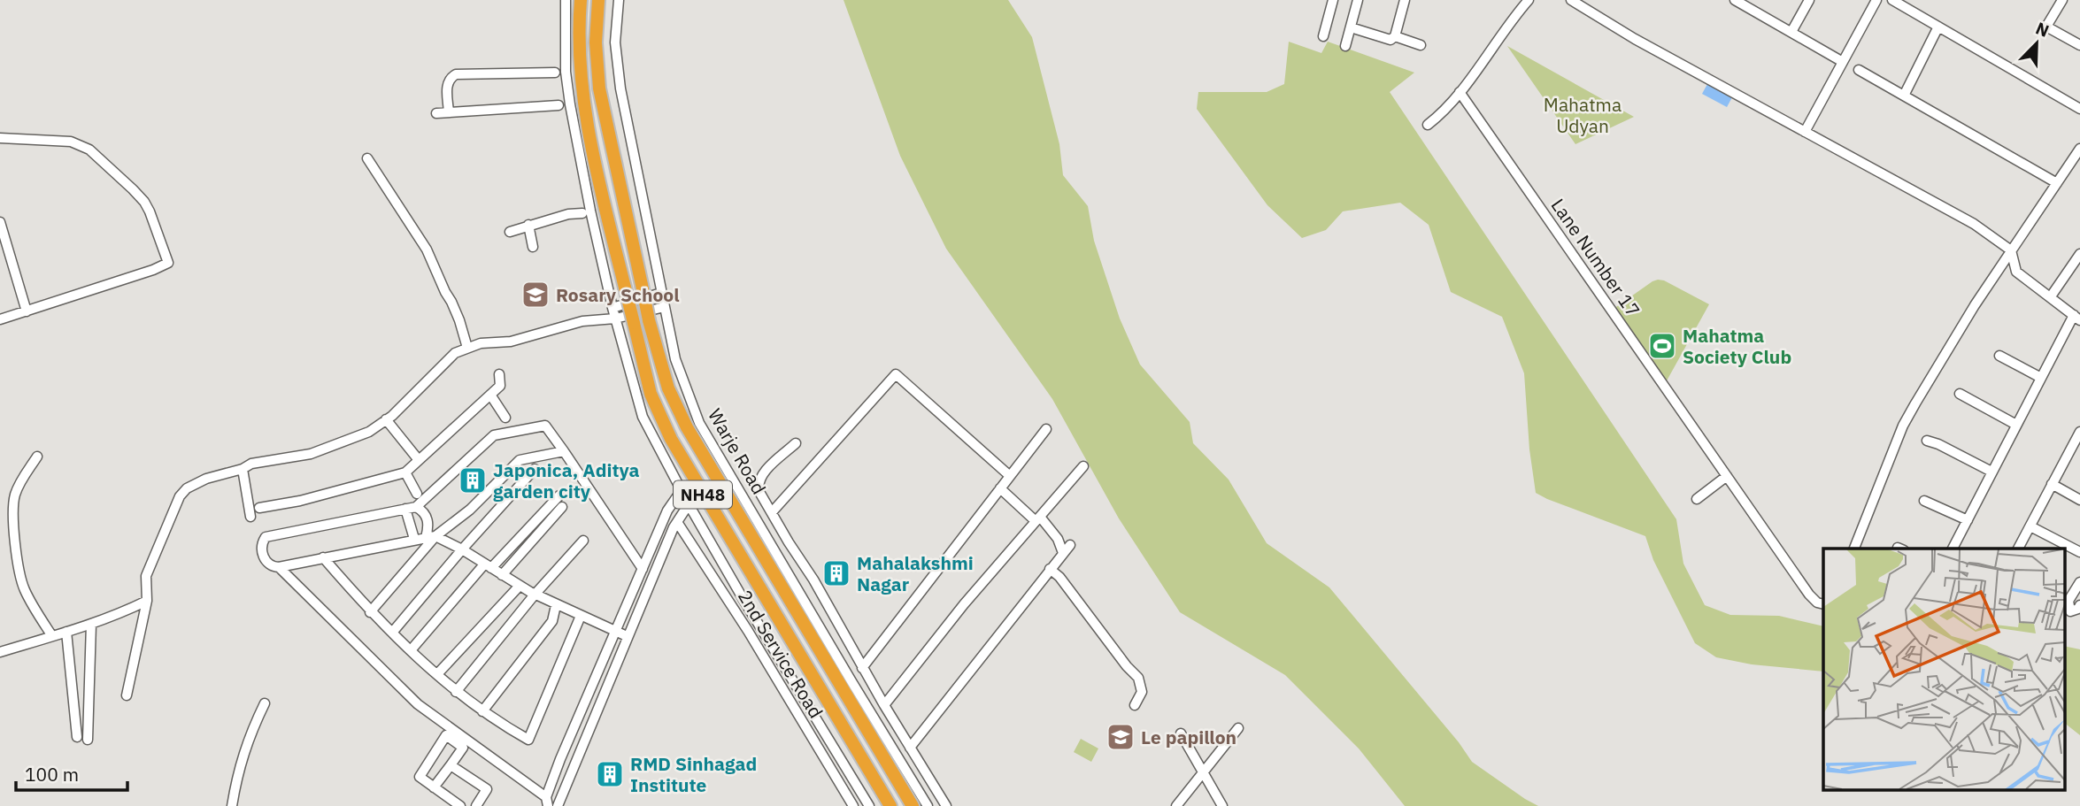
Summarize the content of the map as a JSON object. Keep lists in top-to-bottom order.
{
  "streets": {
    "highway": ["NH48"],
    "street": ["Lane Number 17", "Warje Road", "2nd Service Road"]
  },
  "parks": ["Mahatma Udyan"],
  "places": {
    "school or university": ["Rosary School", "Le papillon"],
    "sports": ["Mahatma Society Club"],
    "building": ["Japonica, Aditya garden city", "Mahalakshmi Nagar", "RMD Sinhagad Institute"]
  },
  "scale_bar": "100 m",
  "north": "top right"
}
